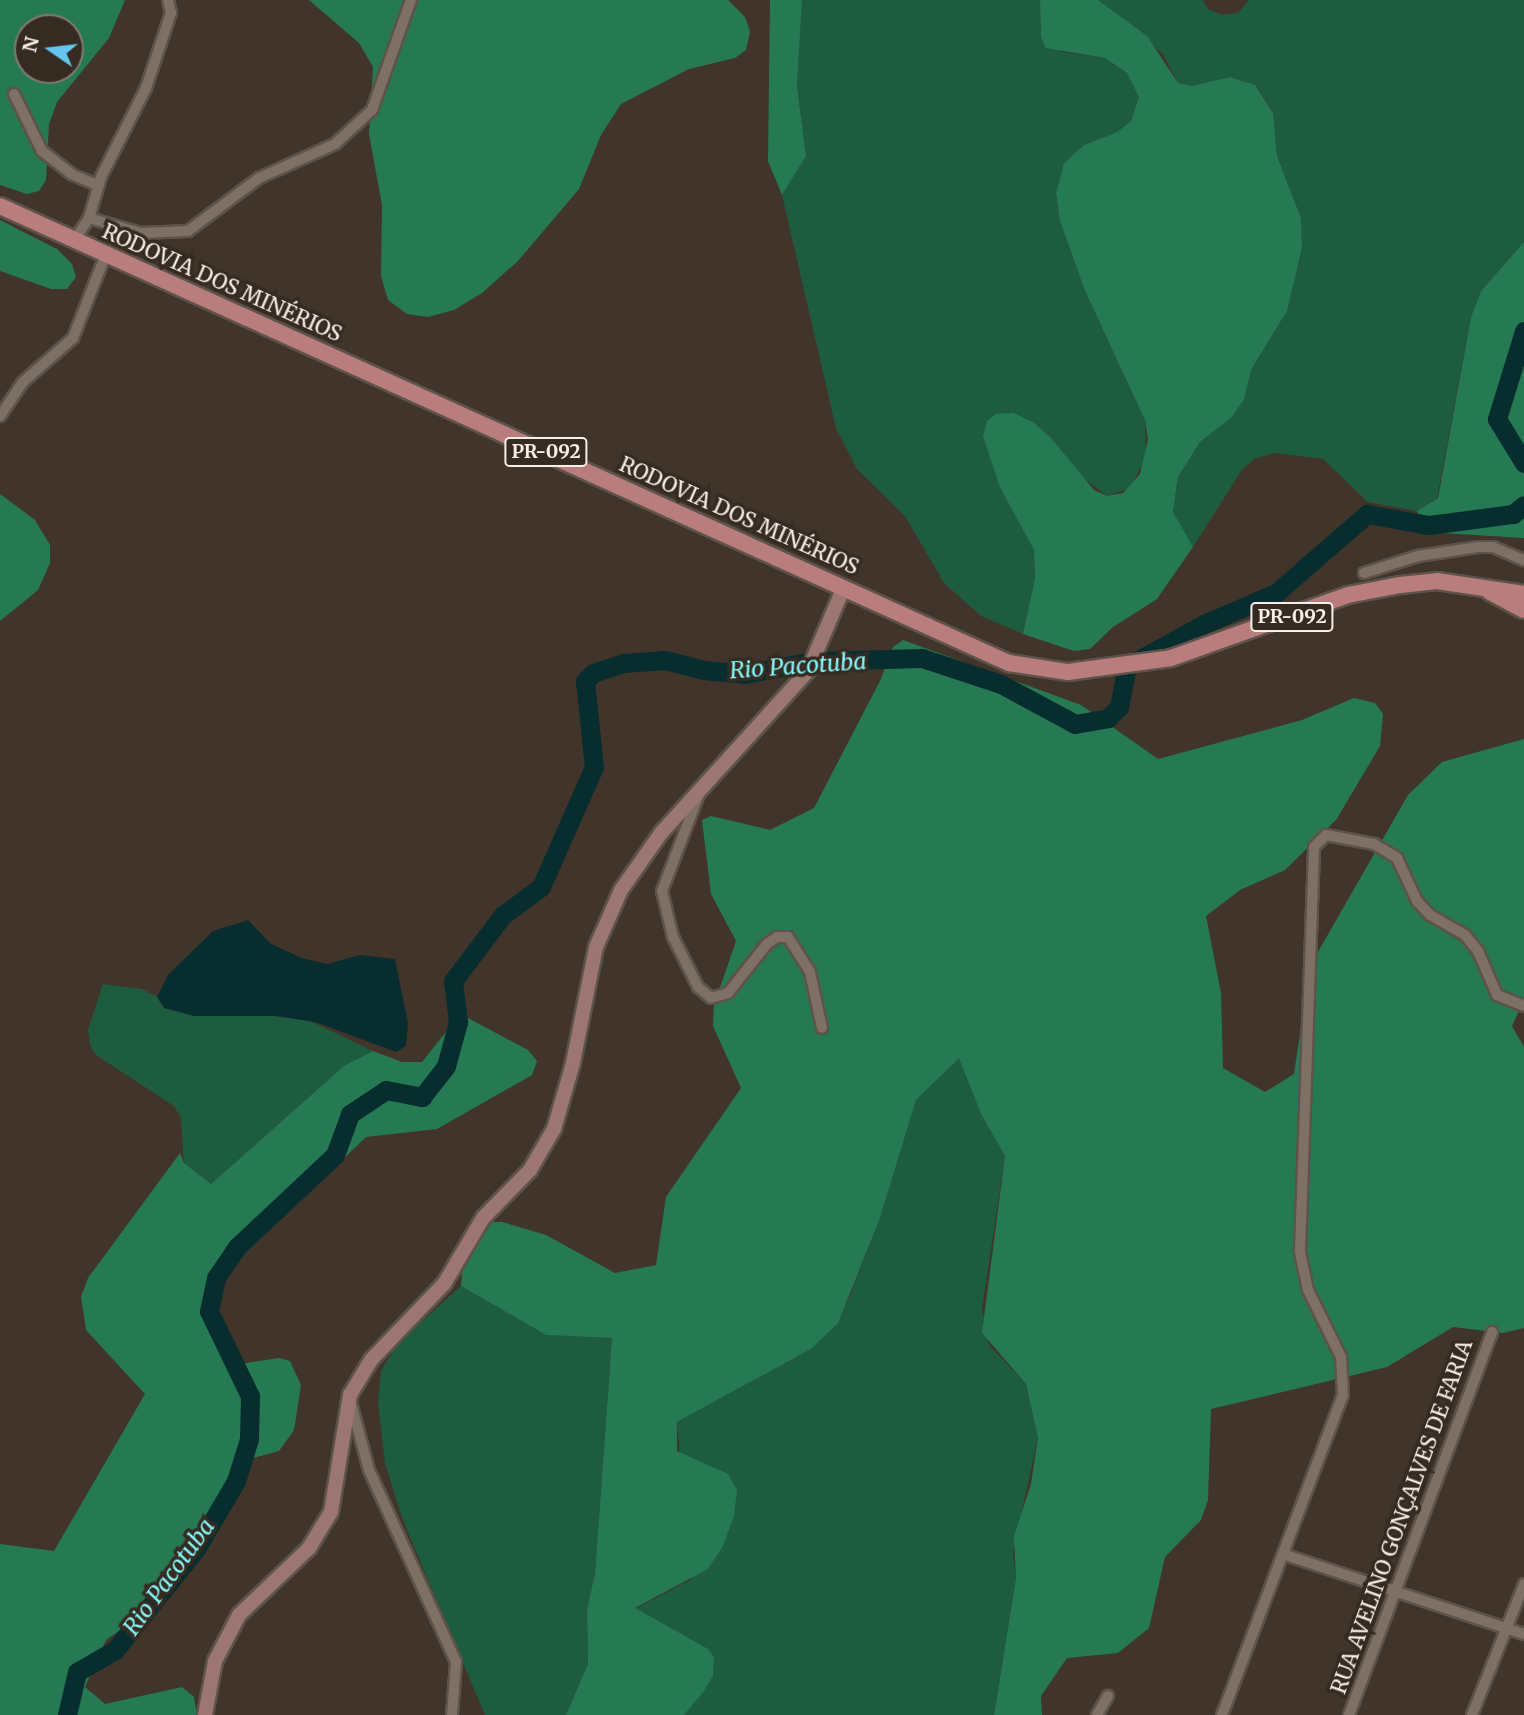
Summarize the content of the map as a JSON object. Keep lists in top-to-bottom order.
{
  "streets": {
    "main road": ["RODOVIA DOS MINÉRIOS", "PR-092"],
    "street": ["RUA AVELINO GONÇALVES DE FARIA"]
  },
  "water": ["Rio Pacotuba"],
  "north": "left"
}
